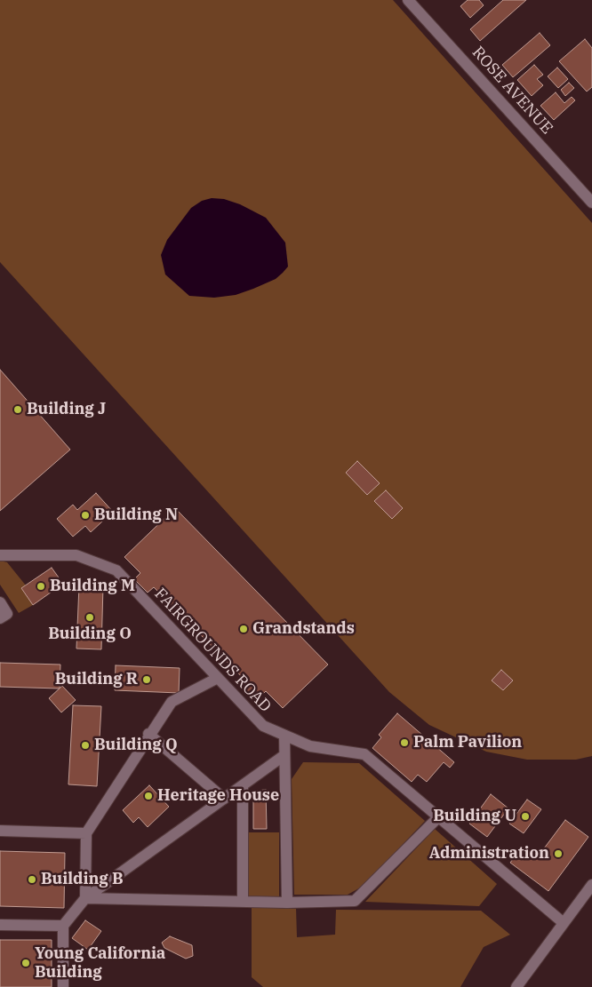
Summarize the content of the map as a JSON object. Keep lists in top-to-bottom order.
{
  "streets": {
    "street": ["ROSE AVENUE", "FAIRGROUNDS ROAD"]
  },
  "places": [
    "Building J",
    "Building N",
    "Building M",
    "Building O",
    "Grandstands",
    "Building R",
    "Palm Pavilion",
    "Building Q",
    "Heritage House",
    "Building U",
    "Administration",
    "Building B",
    "Young California Building"
  ]
}
